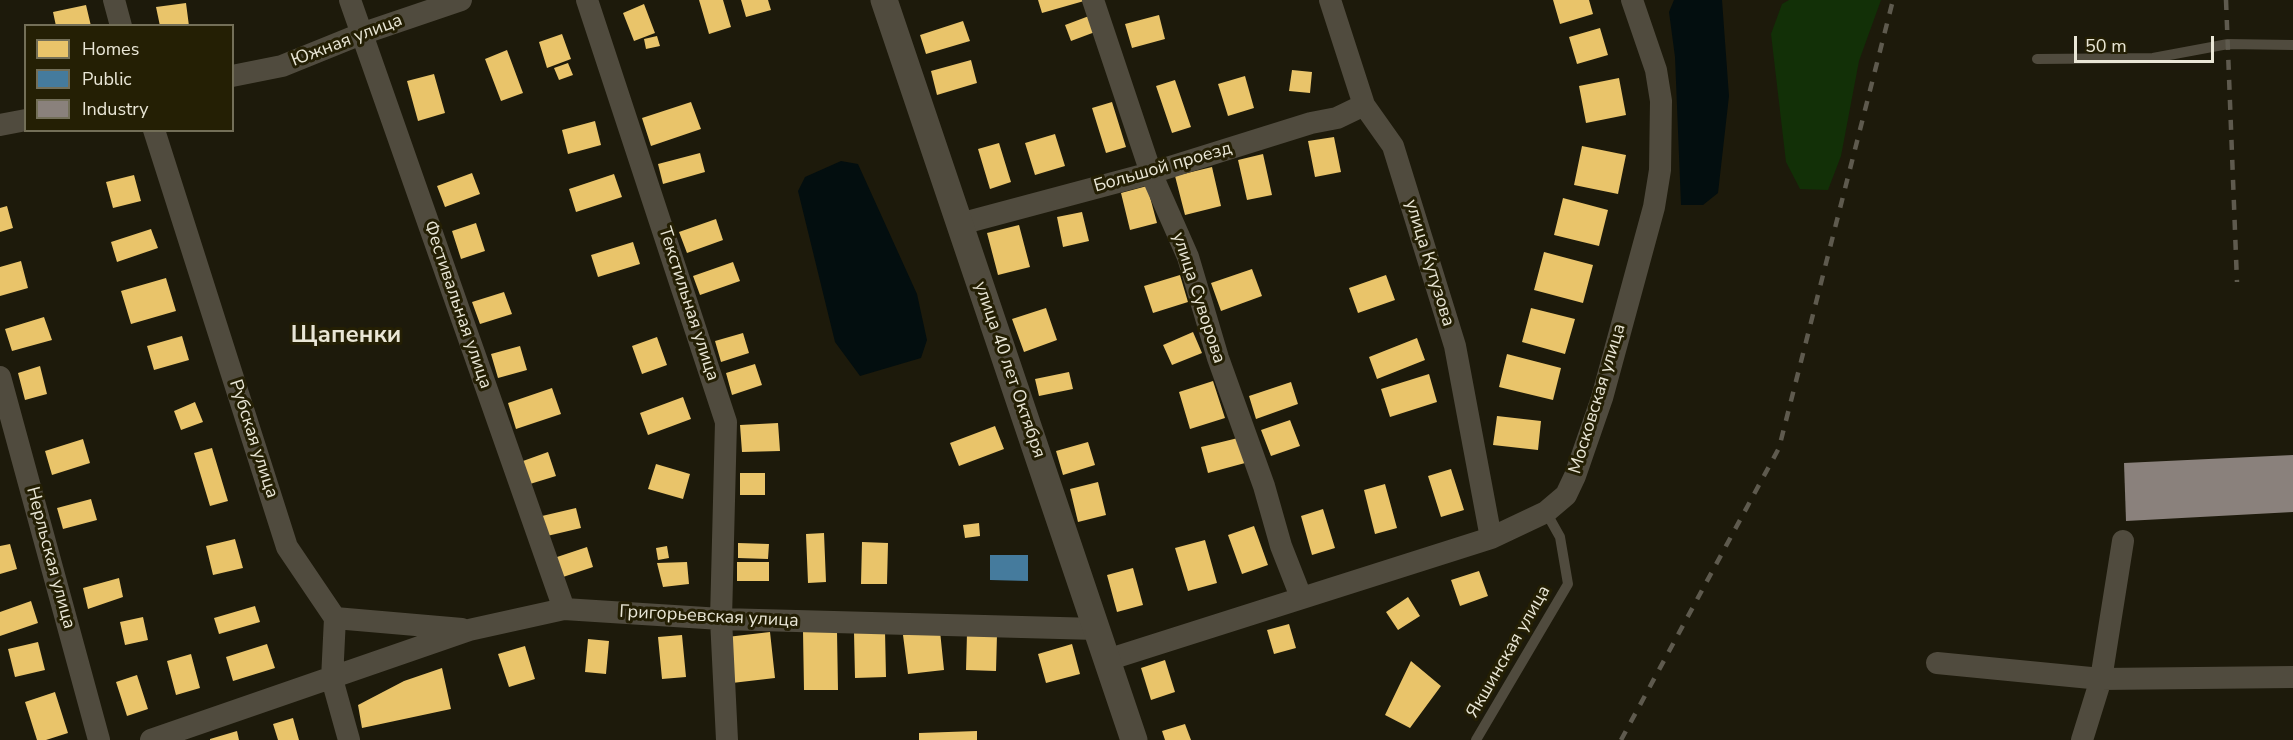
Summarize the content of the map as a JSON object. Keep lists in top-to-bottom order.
{
  "streets": {
    "street": [
      "Южная улица",
      "Большой проезд",
      "улица Кутузова",
      "улица Суворова",
      "Текстильная улица",
      "Фестивальная улица",
      "улица 40 лет Октября",
      "Московская улица",
      "Рубская улица",
      "Нерльская улица",
      "Григорьевская улица"
    ],
    "lane": ["Якшинская улица"]
  },
  "crossings": [
    ["Южная улица", "Фестивальная улица"],
    ["Большой проезд", "улица Кутузова"],
    ["Большой проезд", "улица Суворова"],
    ["Большой проезд", "улица 40 лет Октября"],
    ["улица Кутузова", "Московская улица"],
    ["улица Суворова", "Московская улица"],
    ["Текстильная улица", "Григорьевская улица"],
    ["Фестивальная улица", "Григорьевская улица"],
    ["улица 40 лет Октября", "Московская улица"],
    ["улица 40 лет Октября", "Григорьевская улица"],
    ["Московская улица", "Якшинская улица"]
  ],
  "districts": ["Щапенки"],
  "legend": ["Homes", "Public", "Industry"],
  "scale_bar": "50 m"
}
